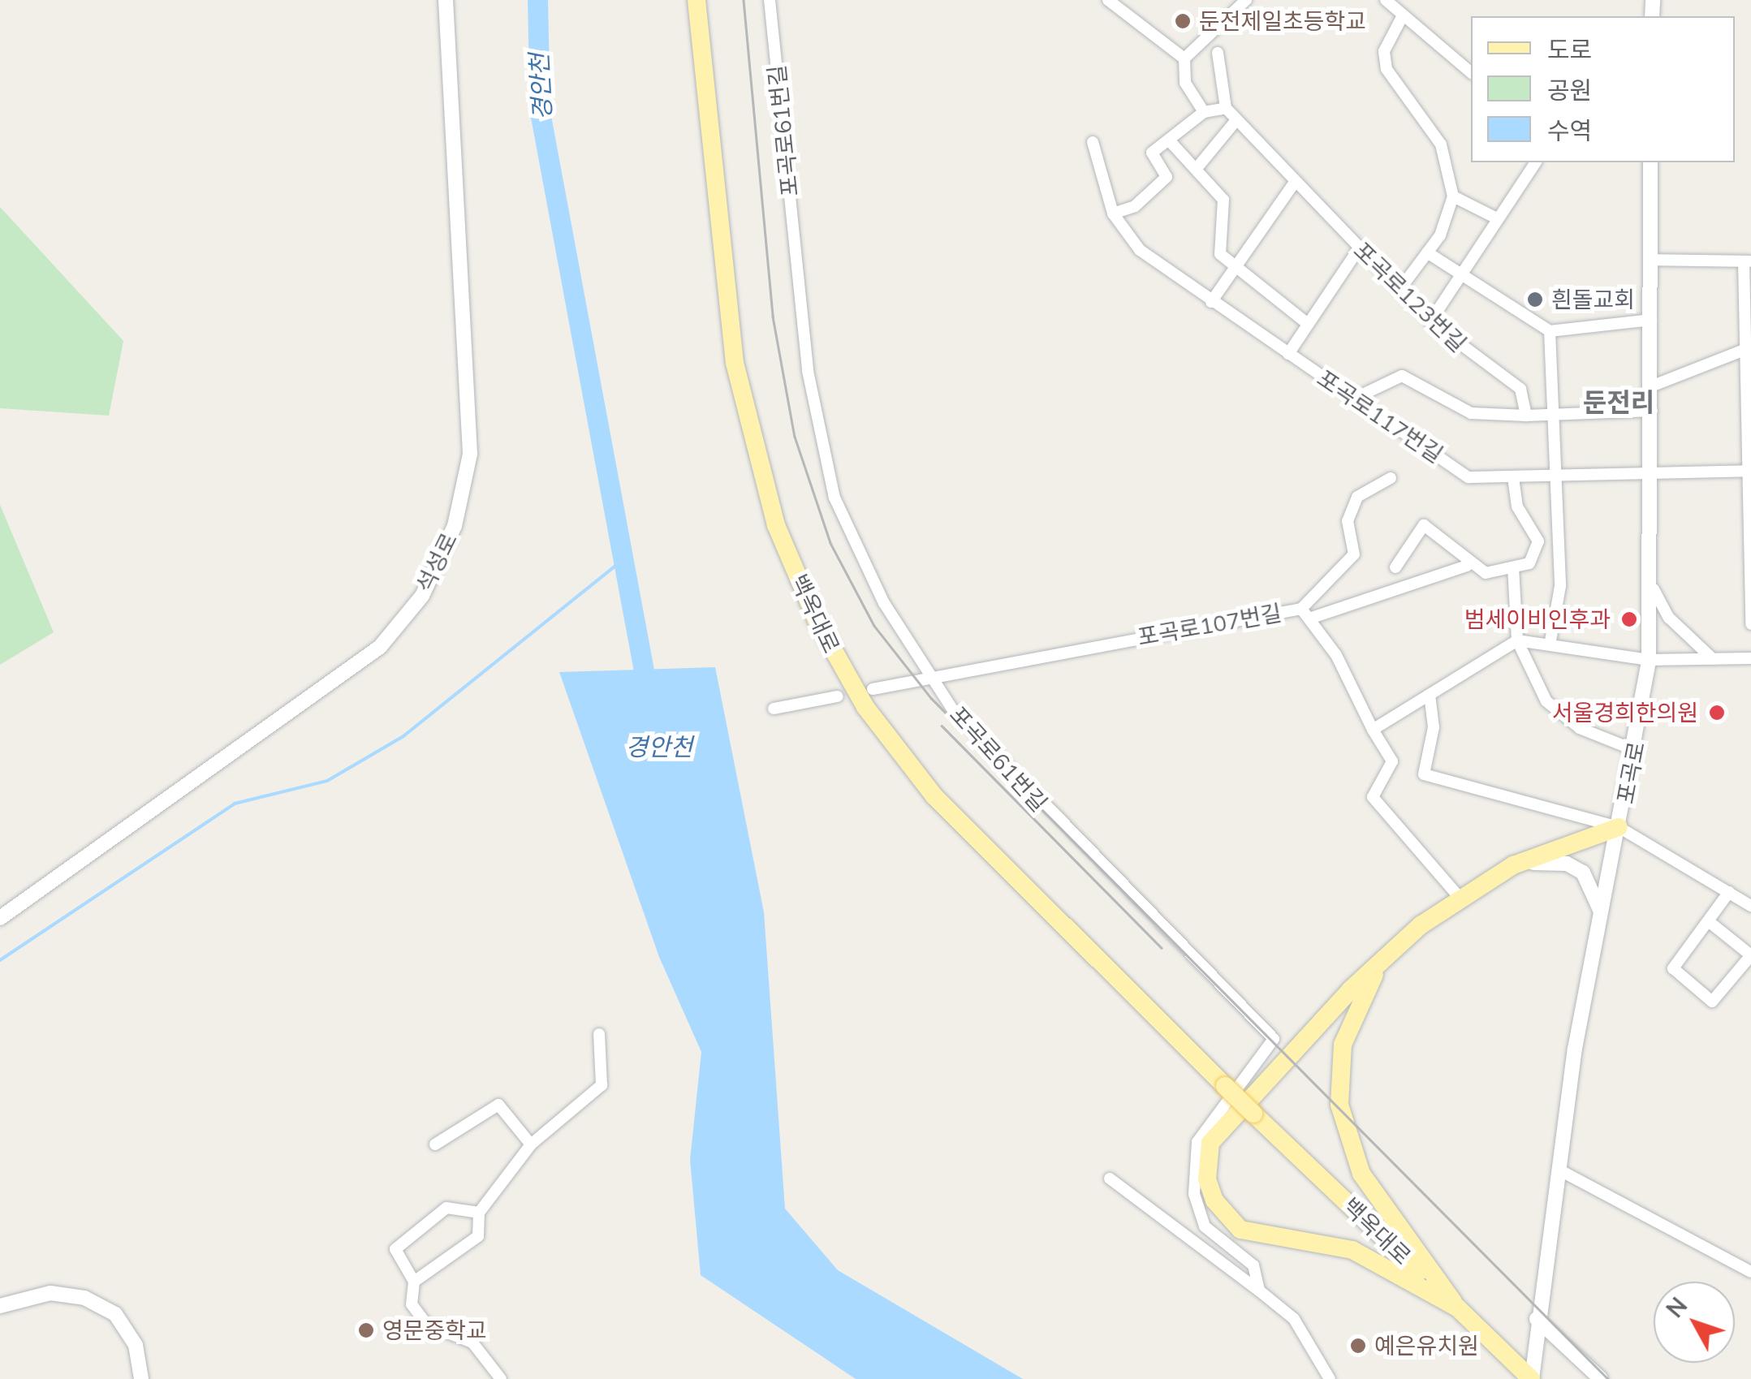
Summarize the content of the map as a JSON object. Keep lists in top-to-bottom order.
{
  "streets": {
    "main road": ["백옥대로"],
    "street": [
      "포곡로61번길",
      "포곡로123번길",
      "포곡로117번길",
      "석성로",
      "포곡로107번길",
      "포곡로"
    ]
  },
  "crossings": [
    ["포곡로61번길", "포곡로107번길"],
    ["포곡로117번길", "포곡로"],
    ["백옥대로", "포곡로"]
  ],
  "districts": ["둔전리"],
  "water": ["경안천"],
  "places": [
    "둔전제일초등학교",
    "흰돌교회",
    "범세이비인후과",
    "서울경희한의원",
    "영문중학교",
    "예은유치원"
  ],
  "legend": ["도로", "공원", "수역"],
  "north": "top left"
}
